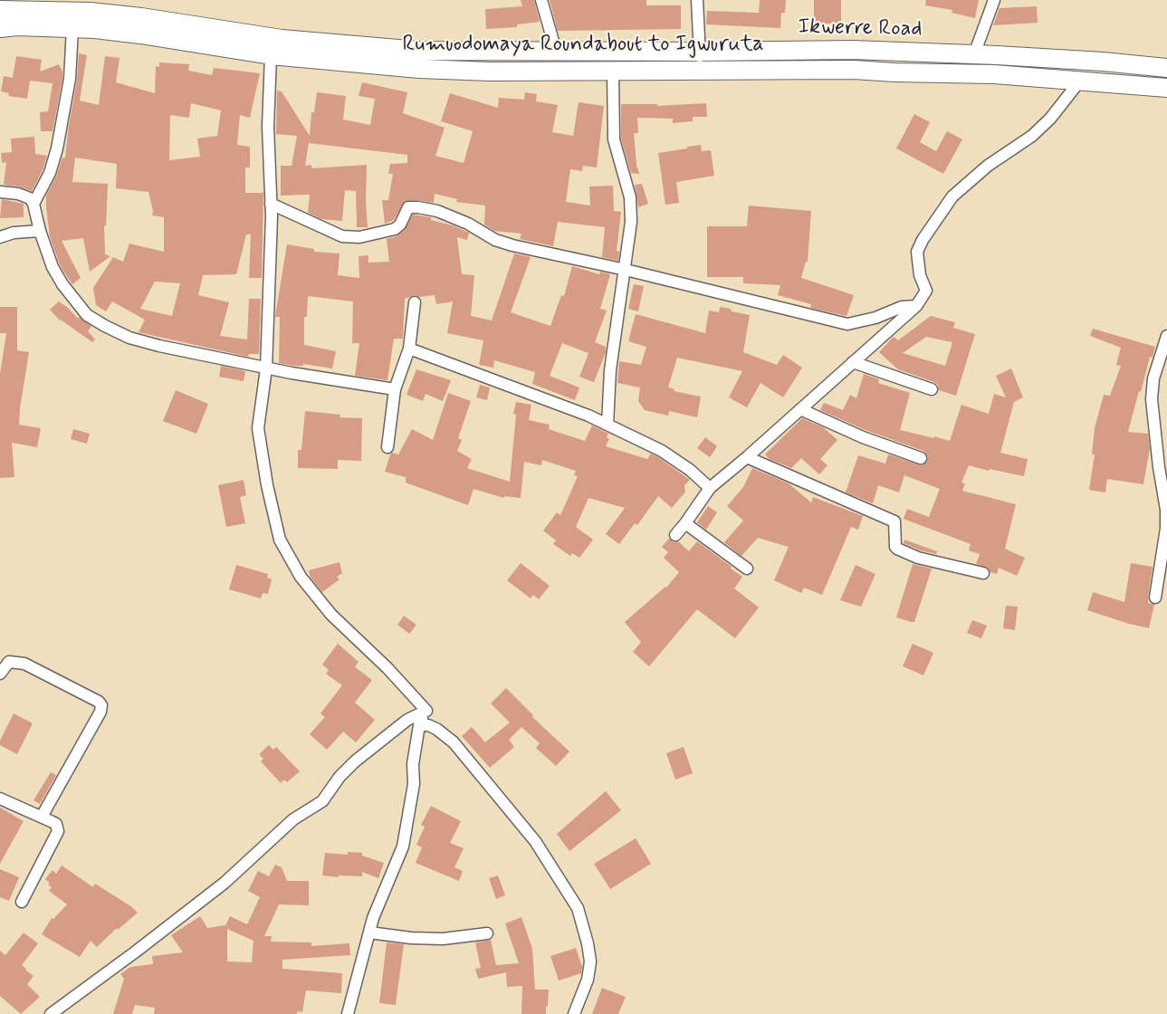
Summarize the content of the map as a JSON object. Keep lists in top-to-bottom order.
{
  "streets": {
    "main road": ["Ikwerre Road", "Rumuodomaya Roundabout to Igwuruta"]
  }
}
